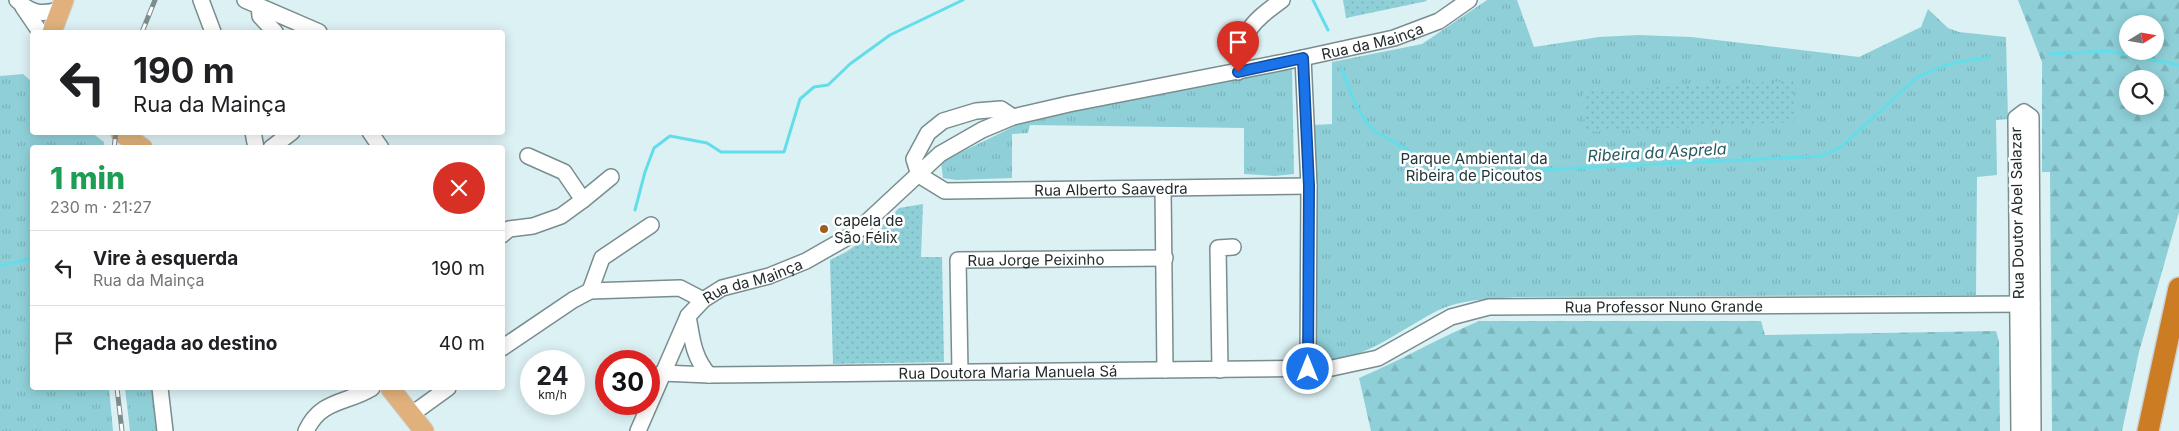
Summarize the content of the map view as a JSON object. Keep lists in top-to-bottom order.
{
  "streets": {
    "street": [
      "Rua da Mainça",
      "Rua Alberto Saavedra",
      "Rua Doutor Abel Salazar",
      "Rua Jorge Peixinho",
      "Rua Professor Nuno Grande",
      "Rua Doutora Maria Manuela Sá"
    ]
  },
  "crossings": [
    ["Rua da Mainça", "Rua Alberto Saavedra"],
    ["Rua da Mainça", "Rua Doutora Maria Manuela Sá"],
    ["Rua Doutor Abel Salazar", "Rua Professor Nuno Grande"],
    ["Rua Jorge Peixinho", "Rua Doutora Maria Manuela Sá"],
    ["Rua Professor Nuno Grande", "Rua Doutora Maria Manuela Sá"]
  ],
  "water": ["Ribeira da Asprela"],
  "parks": ["Parque Ambiental da Ribeira de Picoutos"],
  "places": ["capela de São Félix"],
  "north": "right",
  "page": {
    "turn": ["190 m", "Rua da Mainça"],
    "heading": ["1 min", "230 m · 21:27"],
    "list": [
      {
        "name": "Vire à esquerda",
        "note": "Rua da Mainça",
        "value": "190 m"
      },
      {
        "name": "Chegada ao destino",
        "value": "40 m"
      }
    ],
    "speed": "24 km/h",
    "limit": "30"
  }
}
